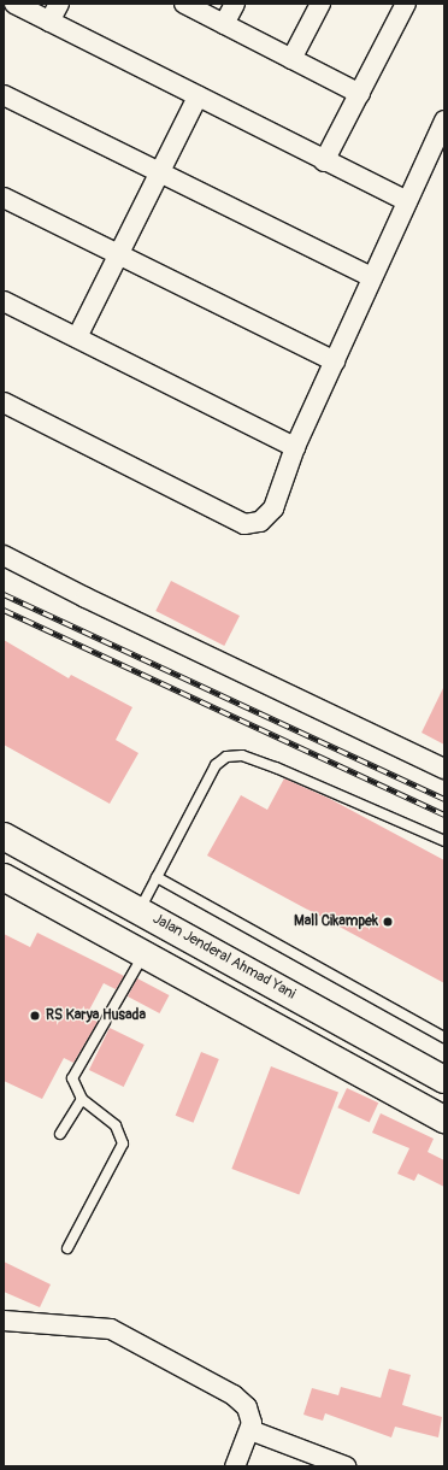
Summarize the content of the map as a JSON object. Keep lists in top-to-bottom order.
{
  "streets": {
    "highway": ["Jalan Jenderal Ahmad Yani"]
  },
  "places": ["Mall Cikampek", "RS Karya Husada"]
}
